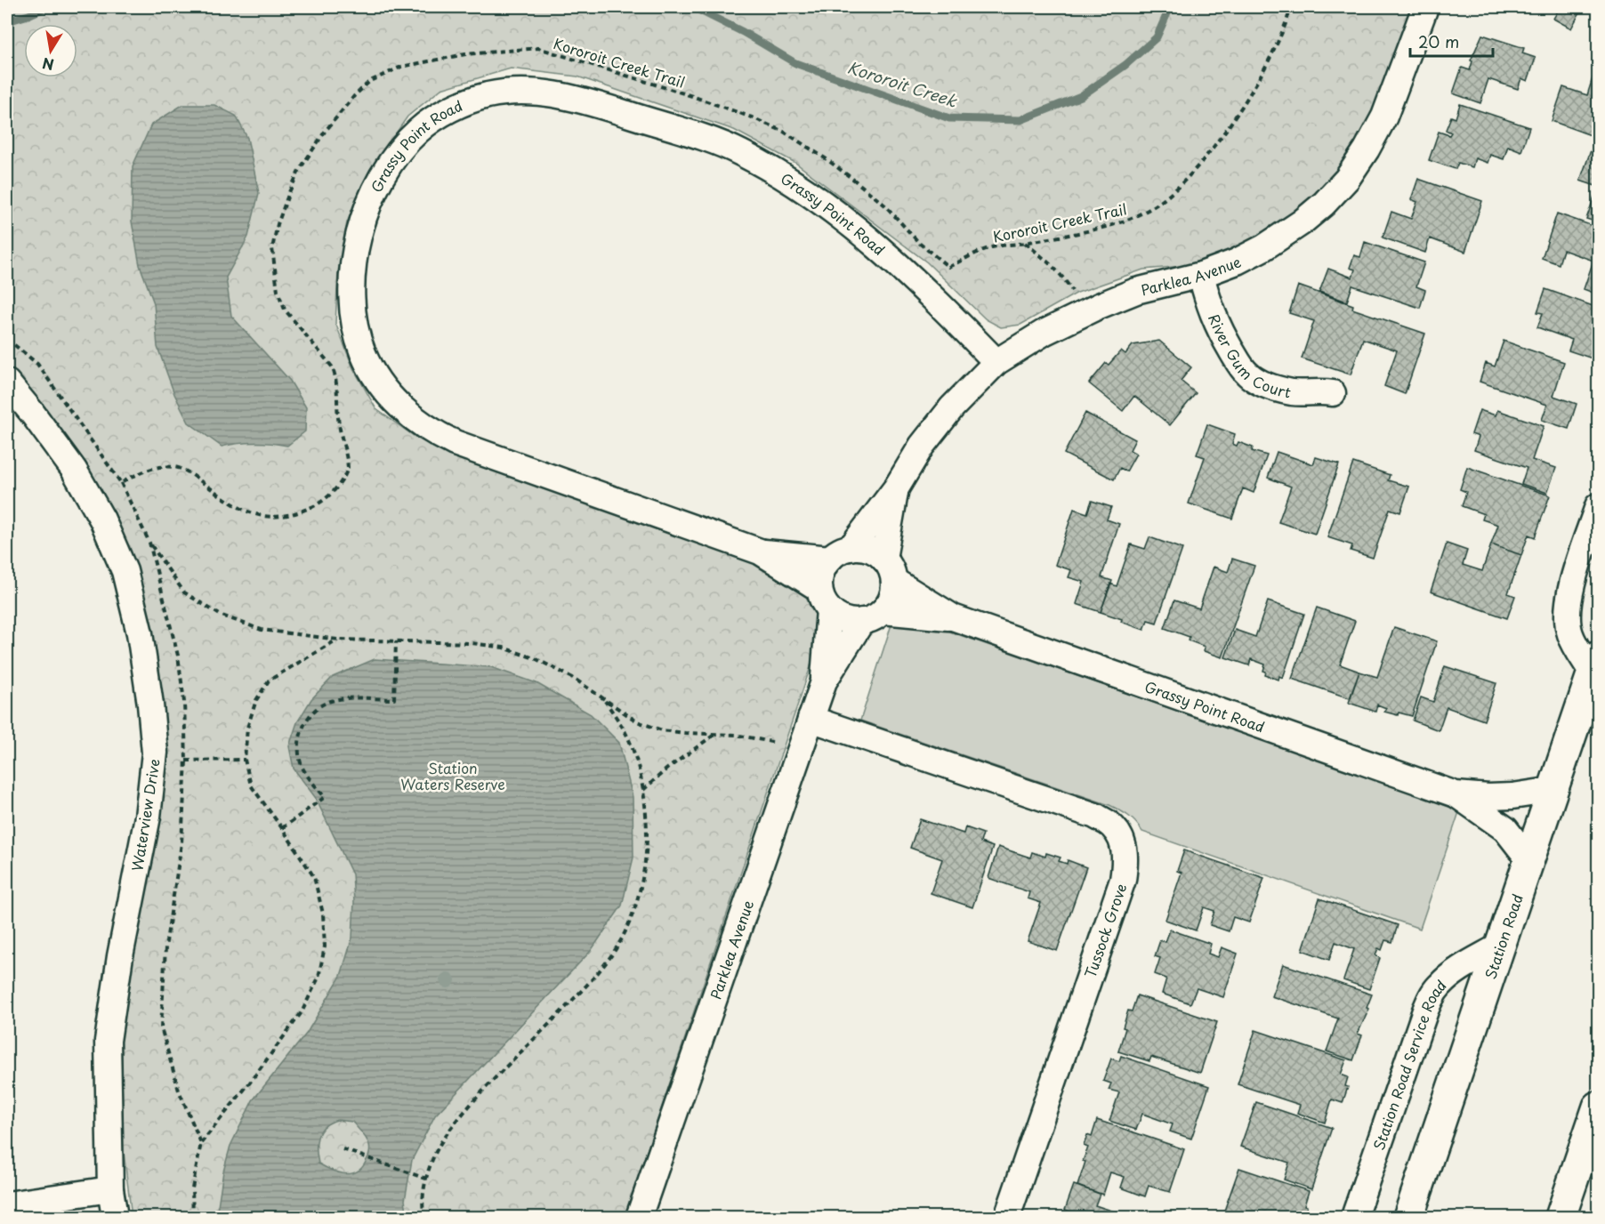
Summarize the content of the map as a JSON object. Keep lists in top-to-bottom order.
{
  "streets": {
    "main road": ["Station Road"],
    "street": [
      "Grassy Point Road",
      "Parklea Avenue",
      "River Gum Court",
      "Waterview Drive",
      "Tussock Grove",
      "Station Road Service Road"
    ],
    "path": ["Kororoit Creek Trail"]
  },
  "crossings": [
    ["Grassy Point Road", "Parklea Avenue"],
    ["Grassy Point Road", "Station Road"],
    ["Parklea Avenue", "River Gum Court"],
    ["Parklea Avenue", "Tussock Grove"],
    ["Station Road", "Station Road Service Road"]
  ],
  "water": ["Kororoit Creek"],
  "parks": ["Station Waters Reserve"],
  "scale_bar": "20 m",
  "north": "bottom"
}
